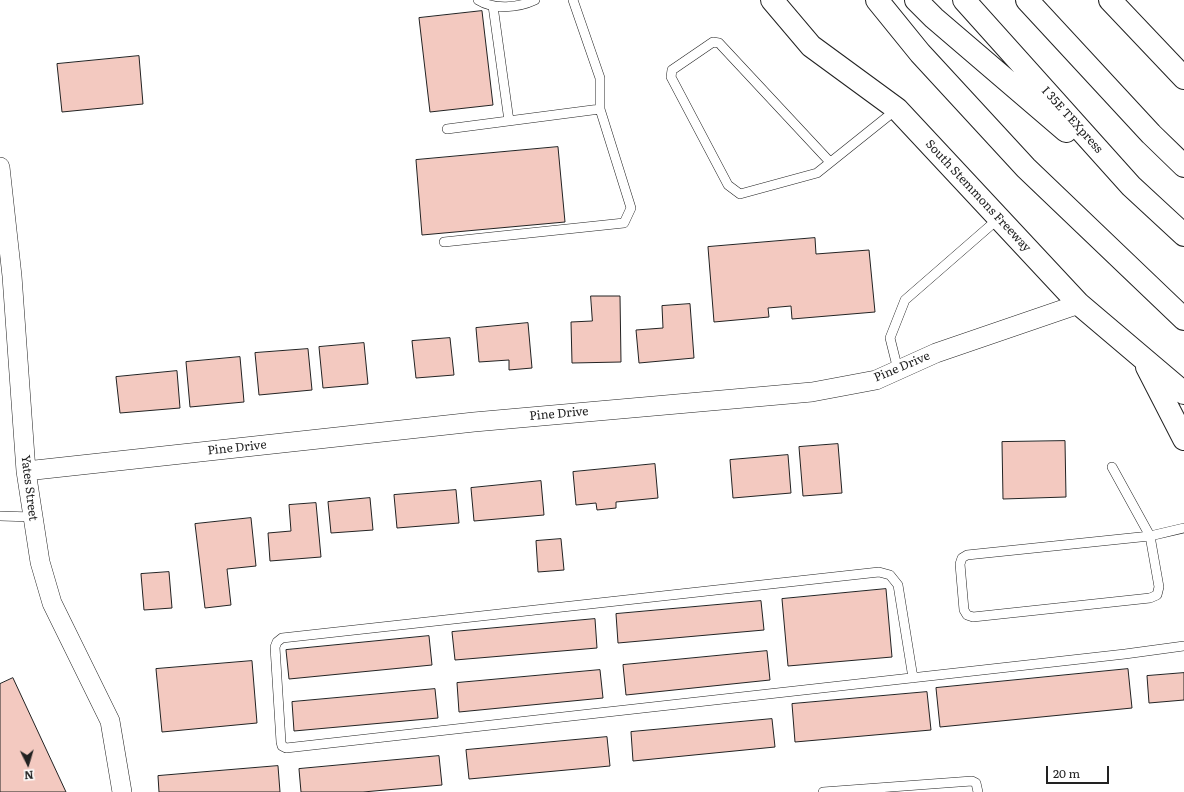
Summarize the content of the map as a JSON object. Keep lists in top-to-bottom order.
{
  "streets": {
    "main road": ["I 35E TEXpress", "South Stemmons Freeway"],
    "street": ["Pine Drive", "Yates Street"]
  },
  "crossings": [
    ["South Stemmons Freeway", "Pine Drive"],
    ["Pine Drive", "Yates Street"]
  ],
  "scale_bar": "20 m",
  "north": "bottom"
}
